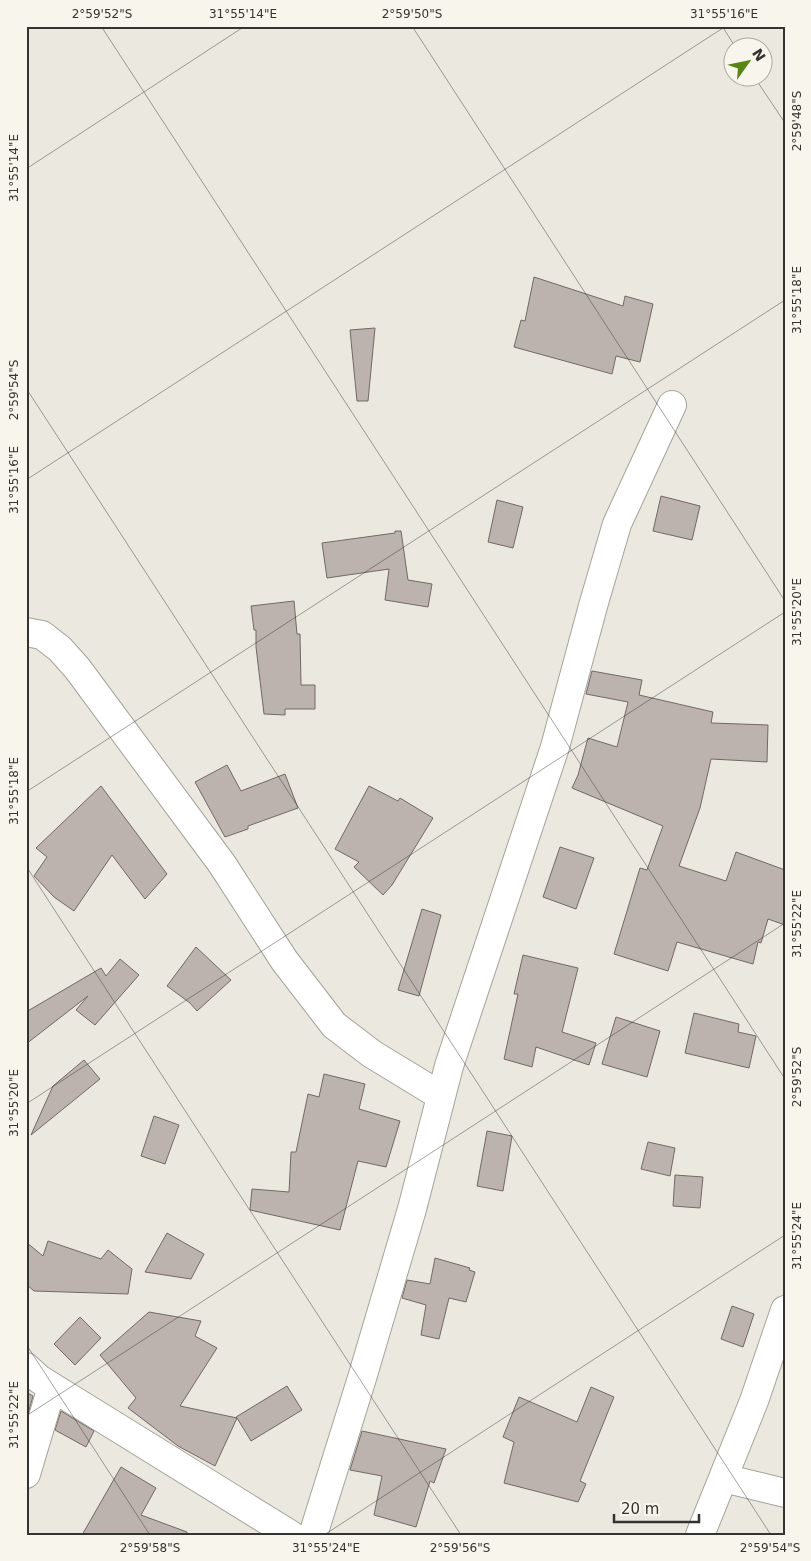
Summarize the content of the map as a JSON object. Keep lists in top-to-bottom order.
{
  "scale_bar": "20 m",
  "north": "top right",
  "coordinates": [
    "2°59'52\"S",
    "31°55'14\"E",
    "2°59'50\"S",
    "31°55'16\"E",
    "2°59'48\"S",
    "31°55'18\"E",
    "2°59'54\"S",
    "31°55'20\"E",
    "31°55'22\"E",
    "31°55'24\"E",
    "2°59'58\"S",
    "2°59'56\"S"
  ]
}
